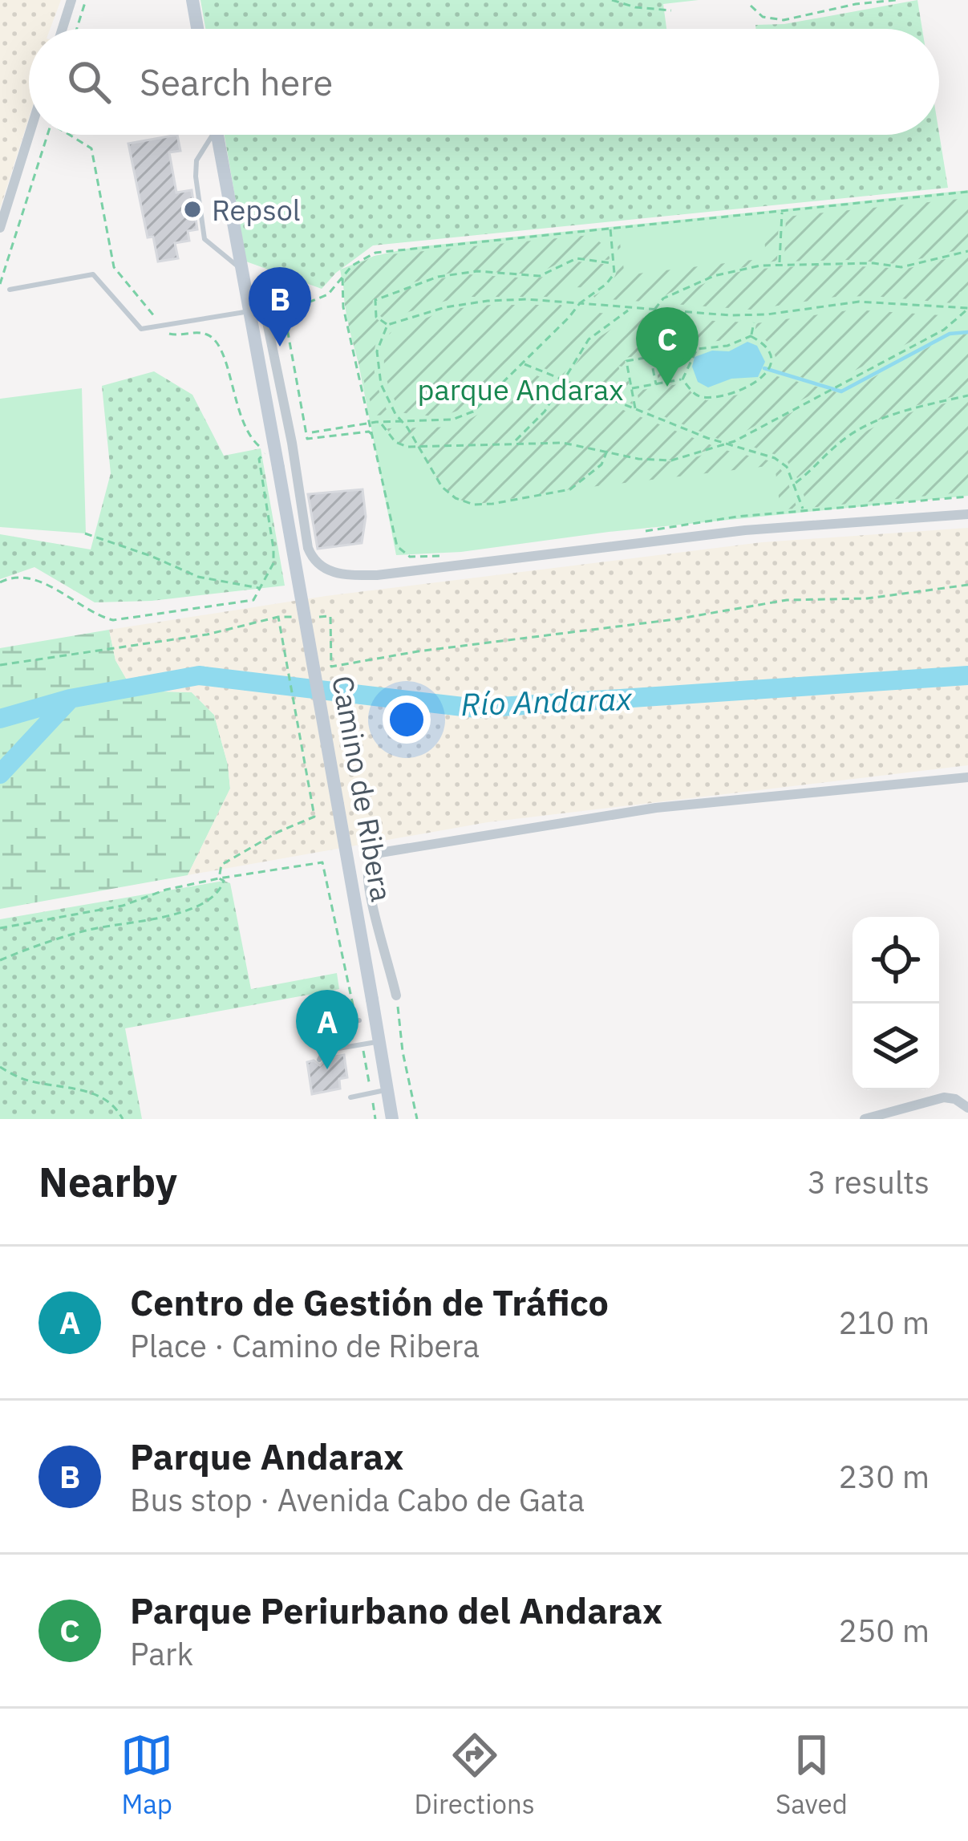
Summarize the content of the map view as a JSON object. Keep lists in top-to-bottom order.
{
  "streets": {
    "main road": ["Camino de Ribera"]
  },
  "water": ["Río Andarax"],
  "parks": ["parque Andarax"],
  "places": ["Repsol"],
  "page": {
    "search": "Search here",
    "pins": ["B", "C", "A"],
    "heading": ["Nearby", "3 results"],
    "list": [
      {
        "mark": "A",
        "name": "Centro de Gestión de Tráfico",
        "note": "Place · Camino de Ribera",
        "value": "210 m"
      },
      {
        "mark": "B",
        "name": "Parque Andarax",
        "note": "Bus stop · Avenida Cabo de Gata",
        "value": "230 m"
      },
      {
        "mark": "C",
        "name": "Parque Periurbano del Andarax",
        "note": "Park",
        "value": "250 m"
      }
    ],
    "nav": ["Map", "Directions", "Saved"]
  }
}
